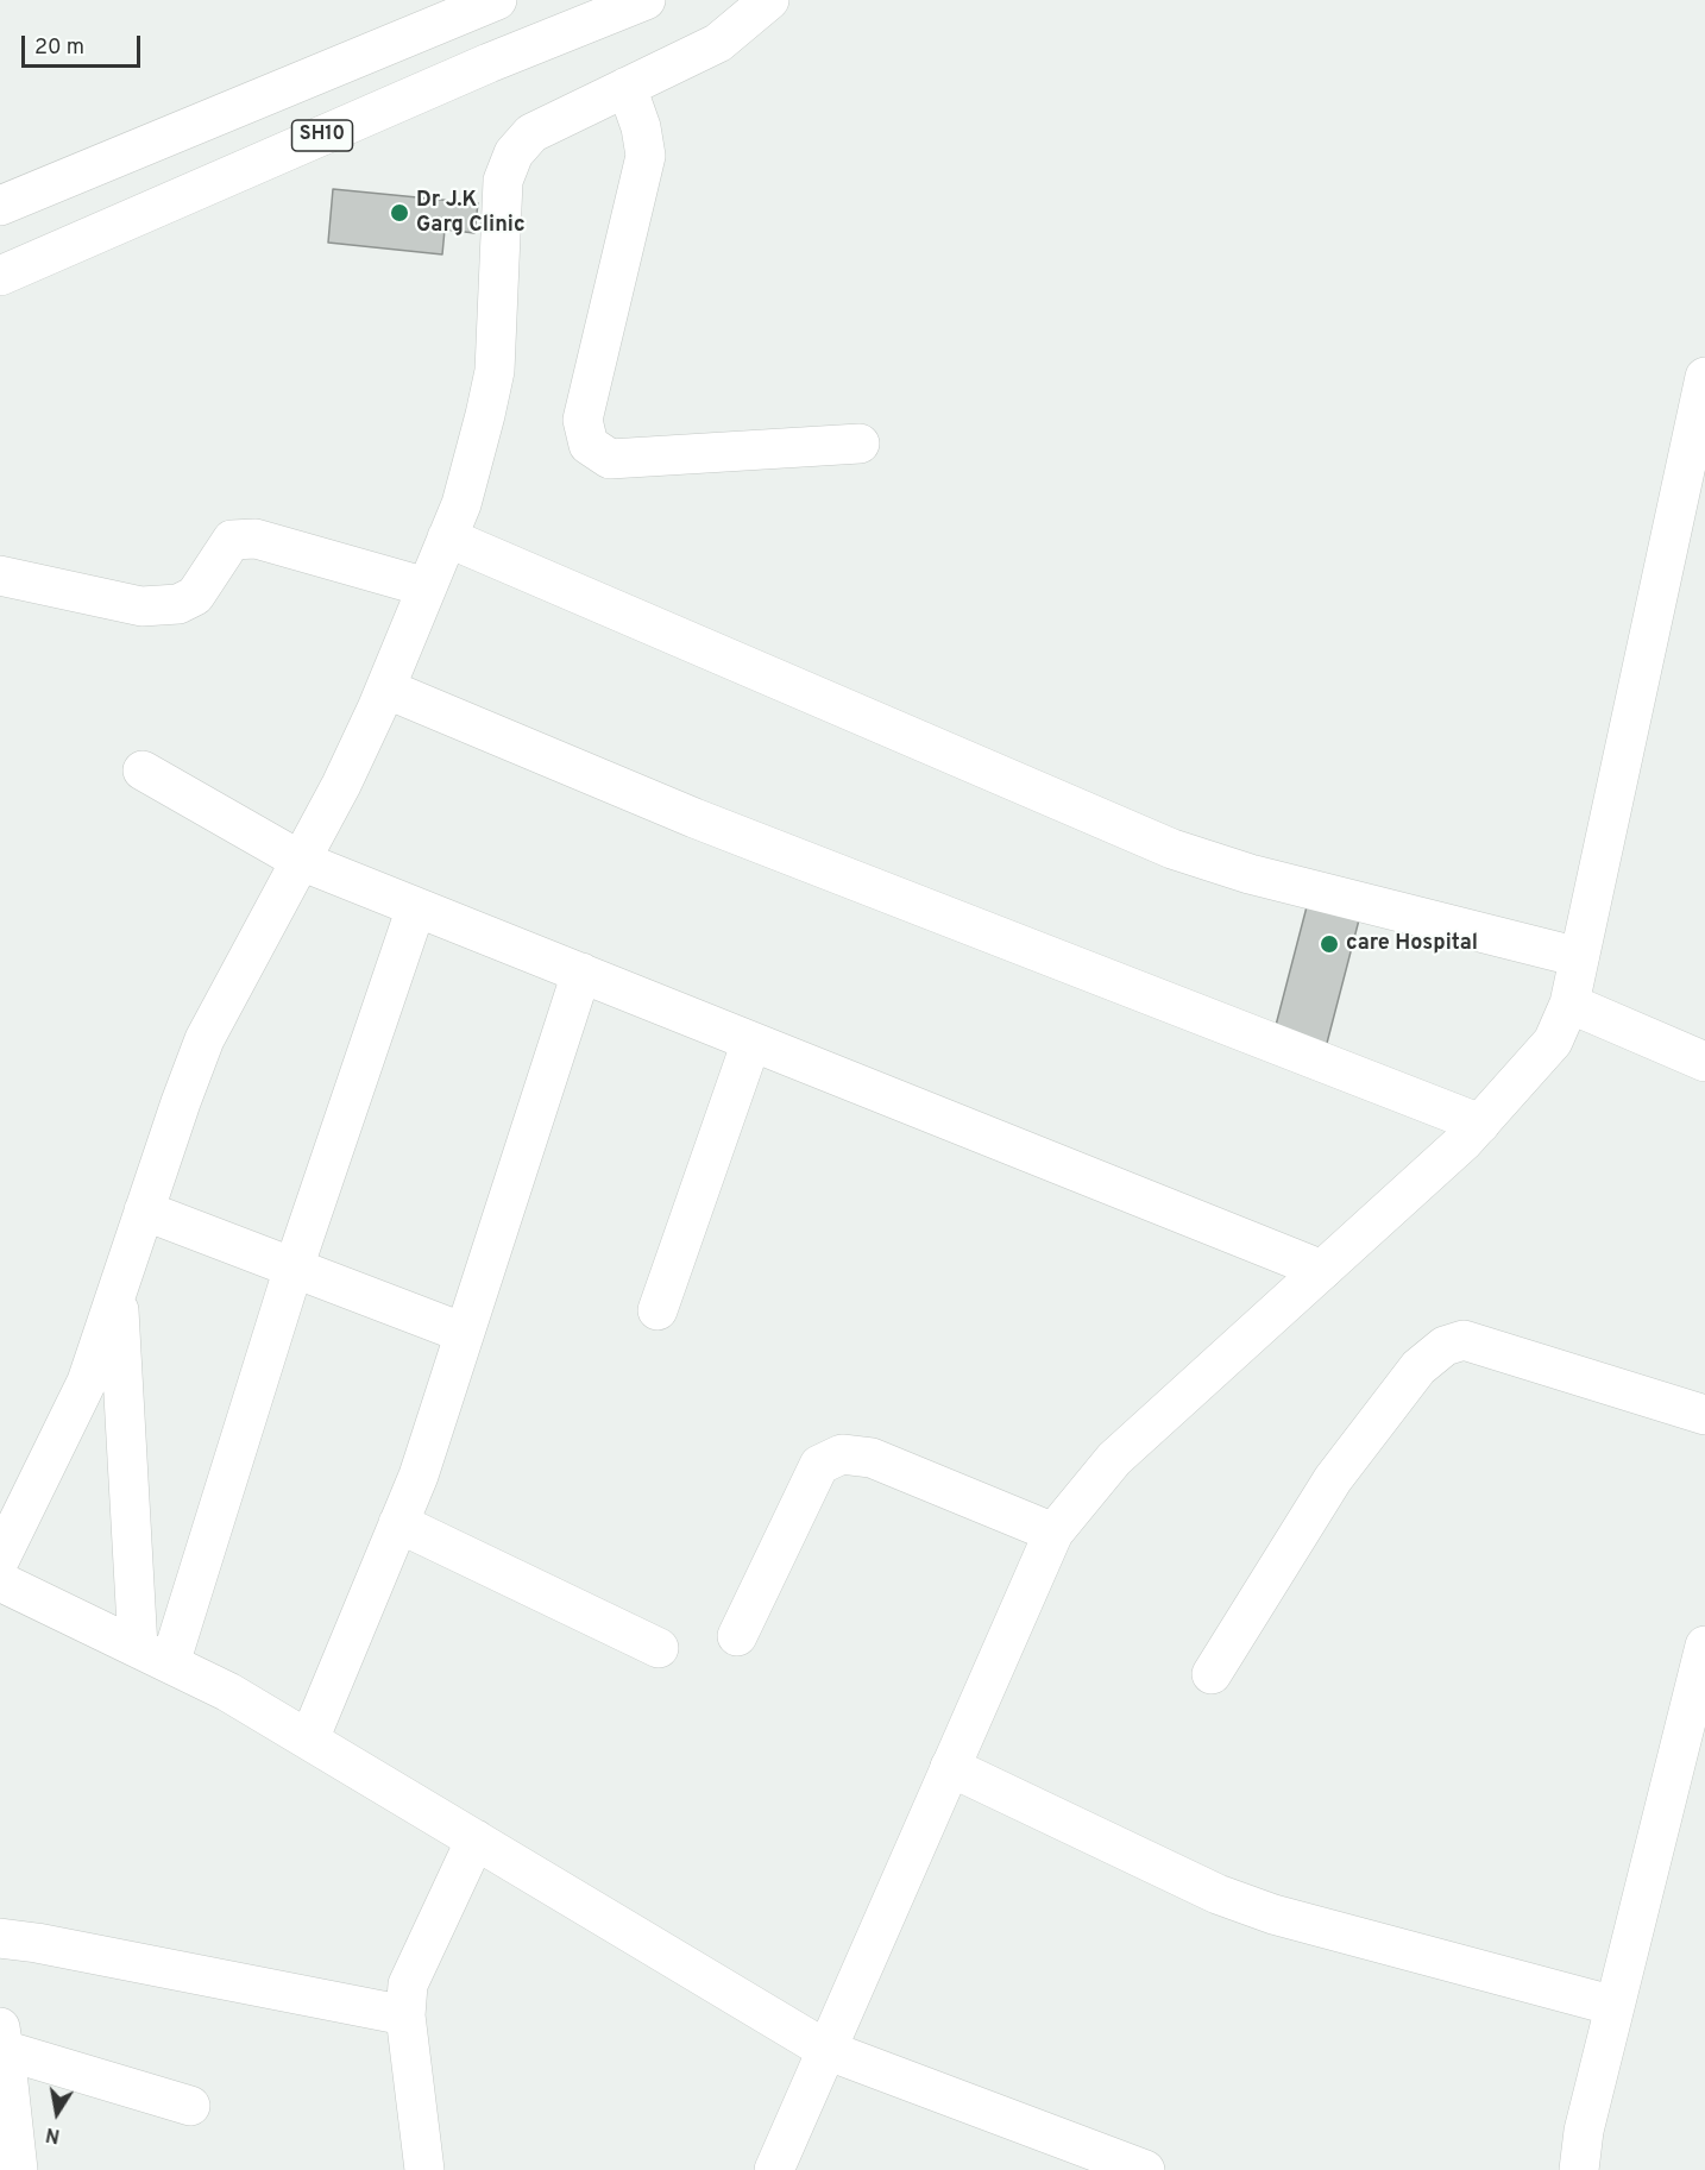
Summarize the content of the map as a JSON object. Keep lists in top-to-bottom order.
{
  "streets": {
    "street": ["SH10"]
  },
  "places": ["Dr J.K Garg Clinic", "care Hospital"],
  "scale_bar": "20 m",
  "north": "bottom"
}
